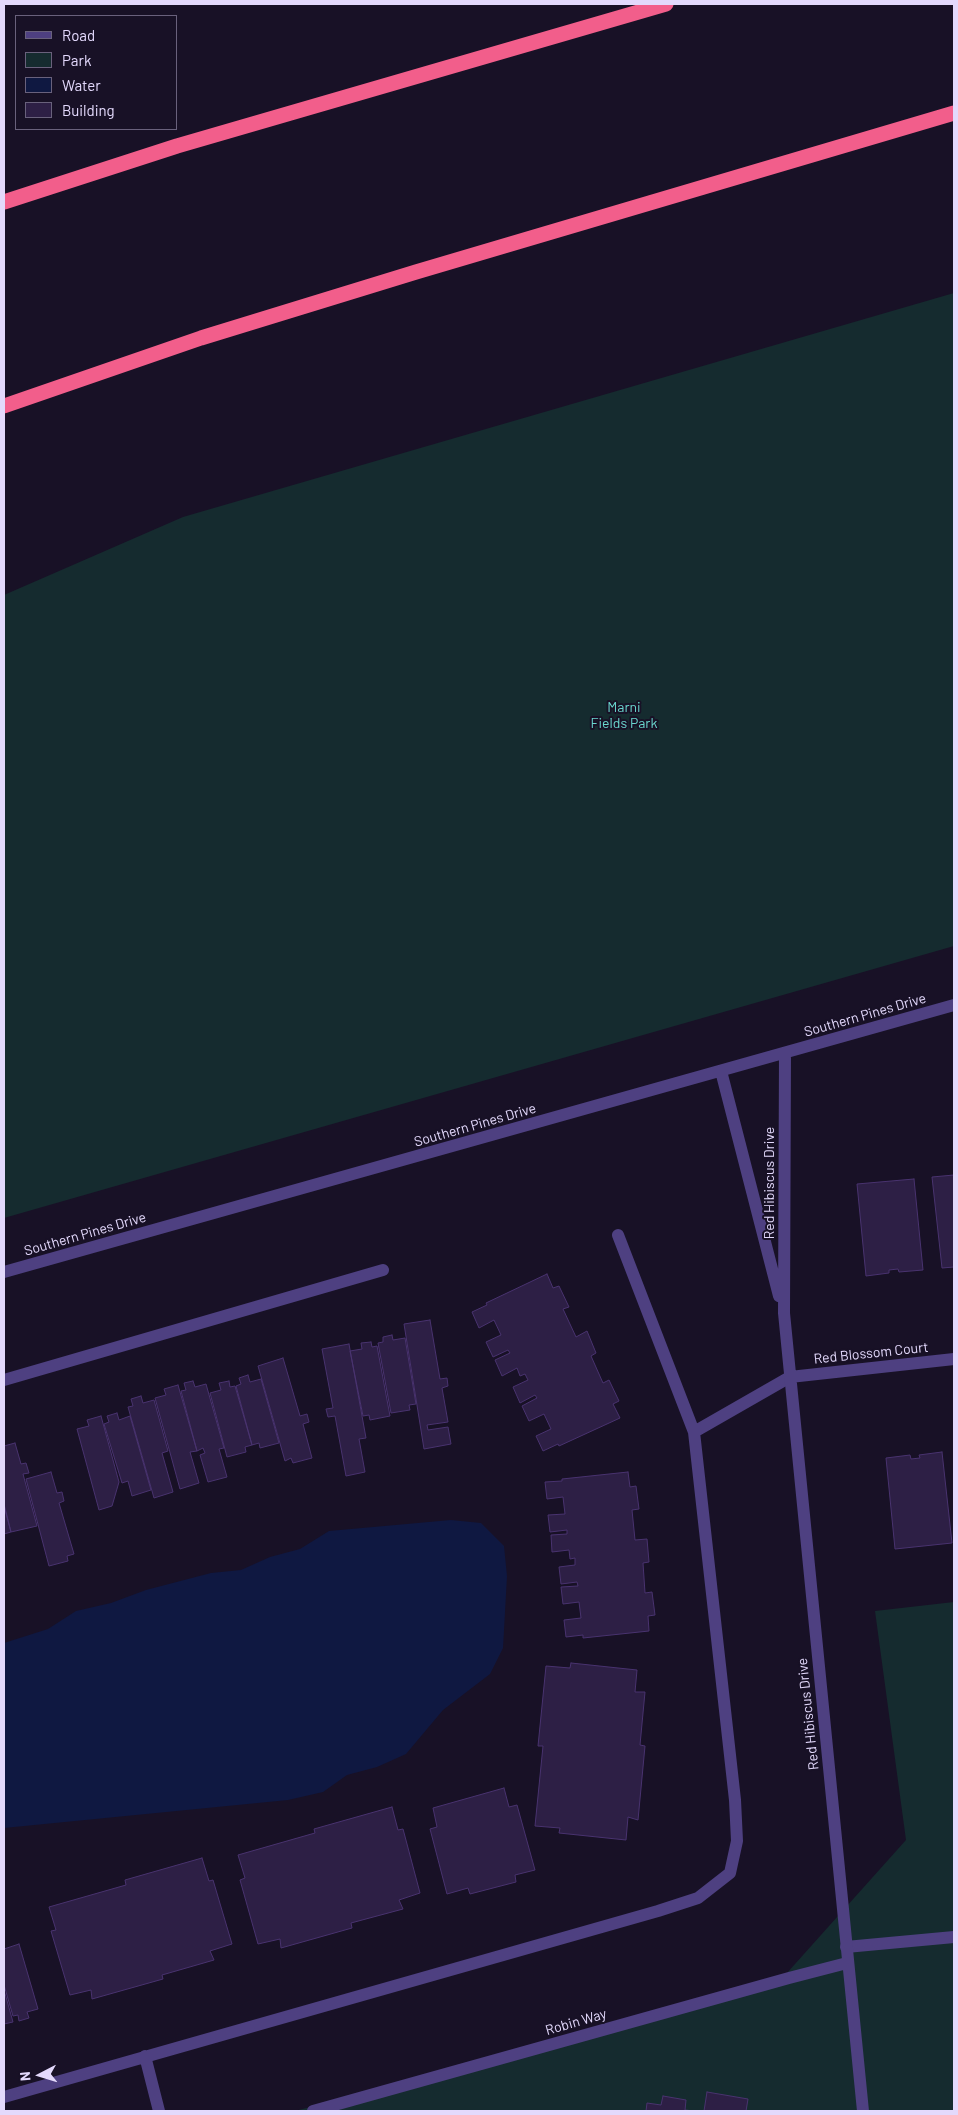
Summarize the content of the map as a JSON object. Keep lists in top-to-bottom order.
{
  "streets": {
    "street": [
      "Southern Pines Drive",
      "Red Hibiscus Drive",
      "Red Blossom Court",
      "Robin Way"
    ]
  },
  "crossings": [
    ["Southern Pines Drive", "Red Hibiscus Drive"],
    ["Red Hibiscus Drive", "Red Blossom Court"],
    ["Red Hibiscus Drive", "Robin Way"]
  ],
  "parks": ["Marni Fields Park"],
  "legend": [
    "Road",
    "Park",
    "Water",
    "Building"
  ],
  "north": "left"
}
